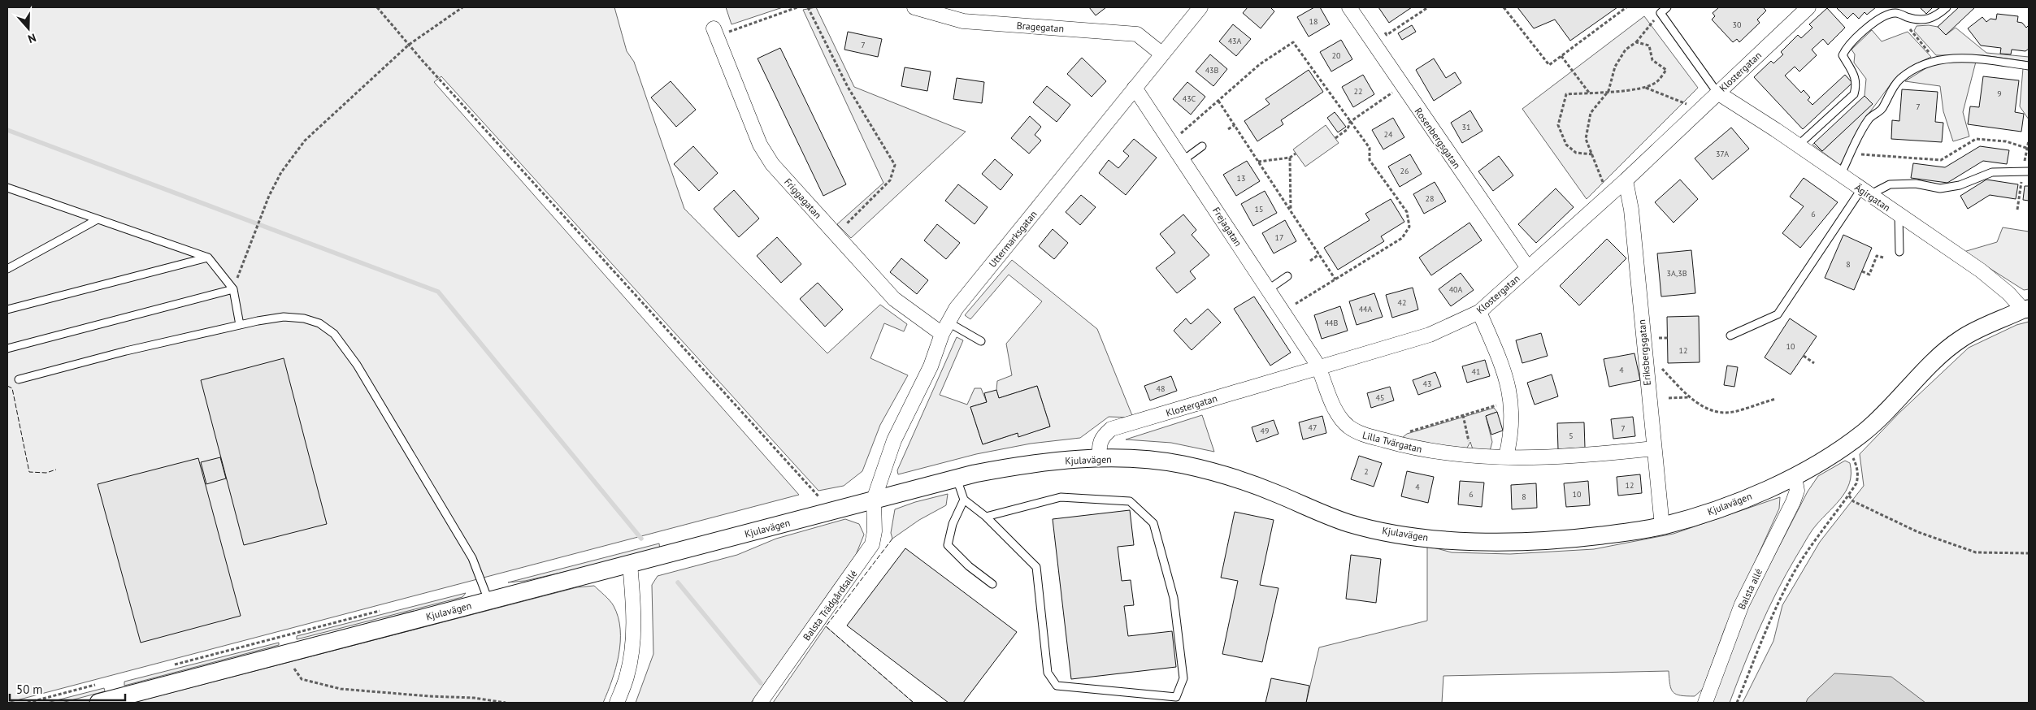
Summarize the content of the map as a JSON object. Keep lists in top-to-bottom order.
{
  "streets": {
    "street": [
      "Bragegatan",
      "Klostergatan",
      "Rosenbergsgatan",
      "Ägirgatan",
      "Friggagatan",
      "Frejagatan",
      "Uttermarksgatan",
      "Eriksbergsgatan",
      "Lilla Tvärgatan",
      "Kjulavägen",
      "Balsta allé",
      "Balsta Trädgårdsallé"
    ]
  },
  "crossings": [
    ["Bragegatan", "Uttermarksgatan"],
    ["Klostergatan", "Rosenbergsgatan"],
    ["Klostergatan", "Ägirgatan"],
    ["Klostergatan", "Frejagatan"],
    ["Klostergatan", "Eriksbergsgatan"],
    ["Klostergatan", "Lilla Tvärgatan"],
    ["Klostergatan", "Kjulavägen"],
    ["Ägirgatan", "Kjulavägen"],
    ["Friggagatan", "Uttermarksgatan"],
    ["Frejagatan", "Uttermarksgatan"],
    ["Frejagatan", "Lilla Tvärgatan"],
    ["Uttermarksgatan", "Kjulavägen"],
    ["Uttermarksgatan", "Balsta Trädgårdsallé"],
    ["Eriksbergsgatan", "Lilla Tvärgatan"],
    ["Eriksbergsgatan", "Kjulavägen"],
    ["Kjulavägen", "Balsta allé"],
    ["Kjulavägen", "Balsta Trädgårdsallé"]
  ],
  "house_numbers": [
    "18",
    "30",
    "43A",
    "7",
    "20",
    "43B",
    "22",
    "9",
    "43C",
    "7",
    "31",
    "24",
    "37A",
    "26",
    "13",
    "28",
    "15",
    "6",
    "17",
    "8",
    "3A,3B",
    "40A",
    "42",
    "44A",
    "44B",
    "10",
    "12",
    "4",
    "41",
    "43",
    "48",
    "45",
    "47",
    "7",
    "49",
    "5",
    "2",
    "12",
    "4",
    "6",
    "10",
    "8"
  ],
  "scale_bar": "50 m",
  "north": "bottom"
}
